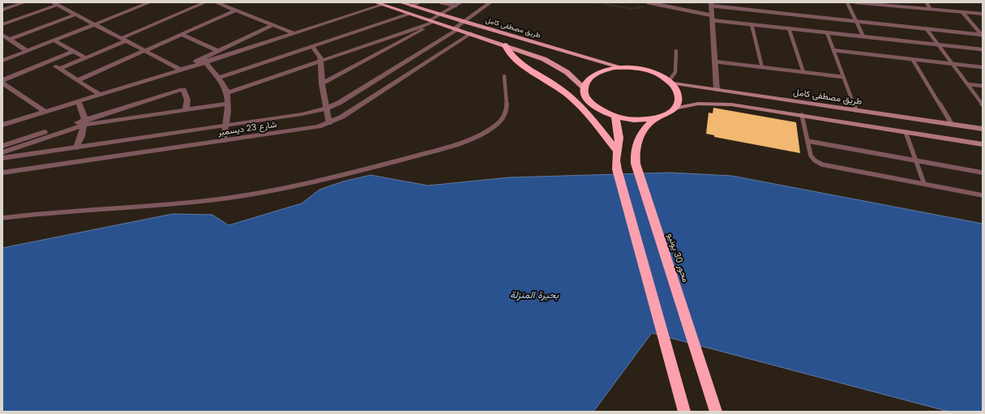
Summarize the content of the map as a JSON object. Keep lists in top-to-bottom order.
{
  "streets": {
    "highway": ["محور 30 يونيو"],
    "main road": ["طريق مصطفى كامل"],
    "street": ["شارع 23 ديسمبر"]
  },
  "crossings": [
    ["طريق مصطفى كامل", "شارع 23 ديسمبر"]
  ],
  "water": ["بحيرة المنزلة"]
}
